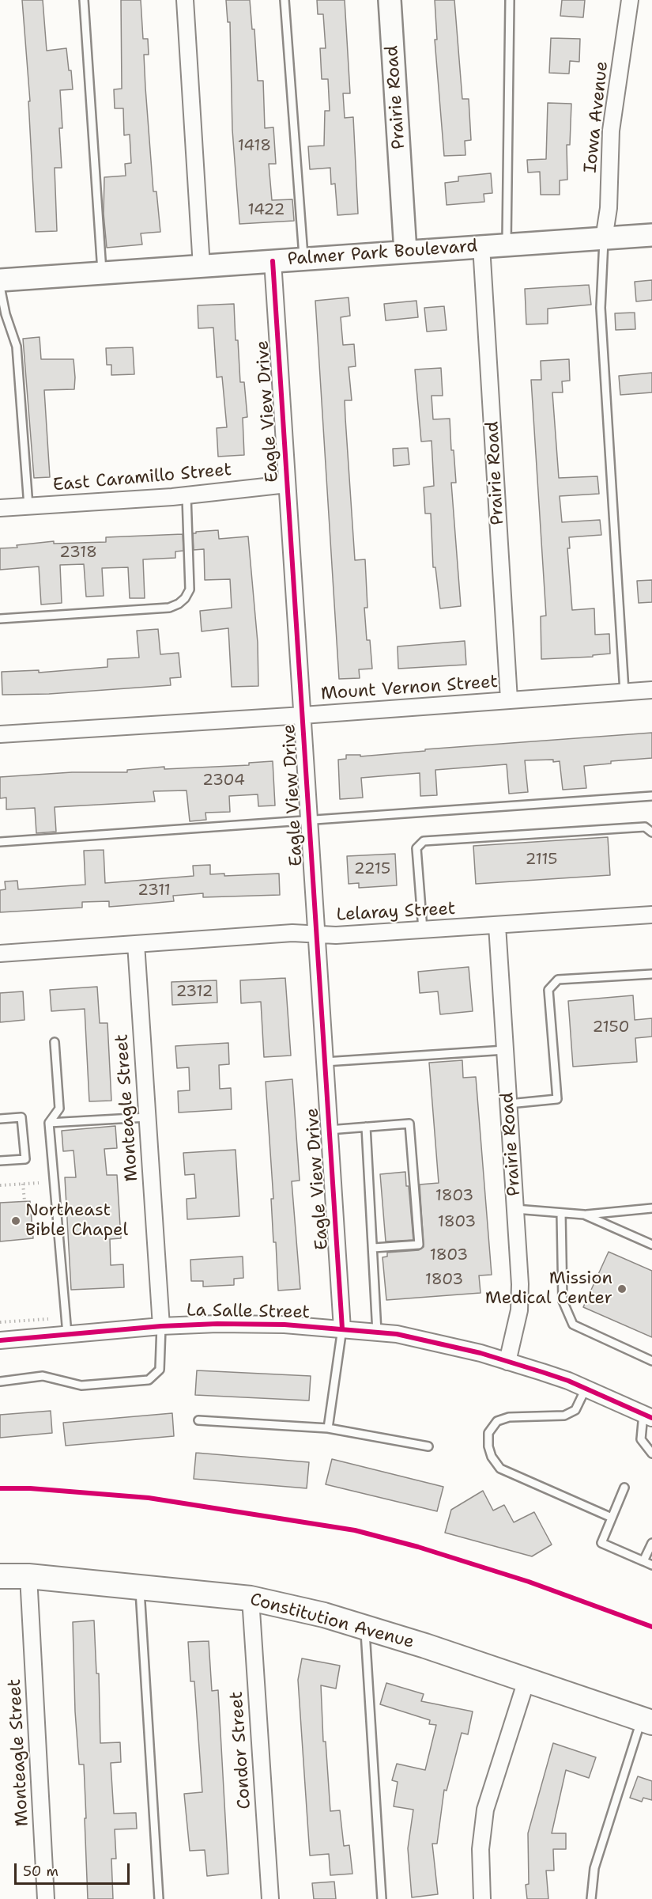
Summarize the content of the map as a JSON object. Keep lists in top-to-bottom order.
{
  "streets": {
    "main road": ["Prairie Road", "Palmer Park Boulevard", "Constitution Avenue"],
    "street": [
      "Iowa Avenue",
      "Eagle View Drive",
      "East Caramillo Street",
      "Mount Vernon Street",
      "Lelaray Street",
      "Monteagle Street",
      "La Salle Street",
      "Condor Street"
    ]
  },
  "crossings": [
    ["Prairie Road", "Palmer Park Boulevard"],
    ["Prairie Road", "Mount Vernon Street"],
    ["Prairie Road", "Lelaray Street"],
    ["Prairie Road", "La Salle Street"],
    ["Iowa Avenue", "Palmer Park Boulevard"],
    ["Palmer Park Boulevard", "Eagle View Drive"],
    ["Eagle View Drive", "East Caramillo Street"],
    ["Eagle View Drive", "Mount Vernon Street"],
    ["Eagle View Drive", "Lelaray Street"],
    ["Eagle View Drive", "La Salle Street"],
    ["Lelaray Street", "Monteagle Street"],
    ["Monteagle Street", "La Salle Street"],
    ["Monteagle Street", "Constitution Avenue"],
    ["Constitution Avenue", "Condor Street"]
  ],
  "places": ["Northeast Bible Chapel", "Mission Medical Center"],
  "house_numbers": [
    "1418",
    "1422",
    "2318",
    "2304",
    "2115",
    "2215",
    "2311",
    "2312",
    "2150",
    "1803",
    "1803",
    "1803",
    "1803"
  ],
  "scale_bar": "50 m"
}
